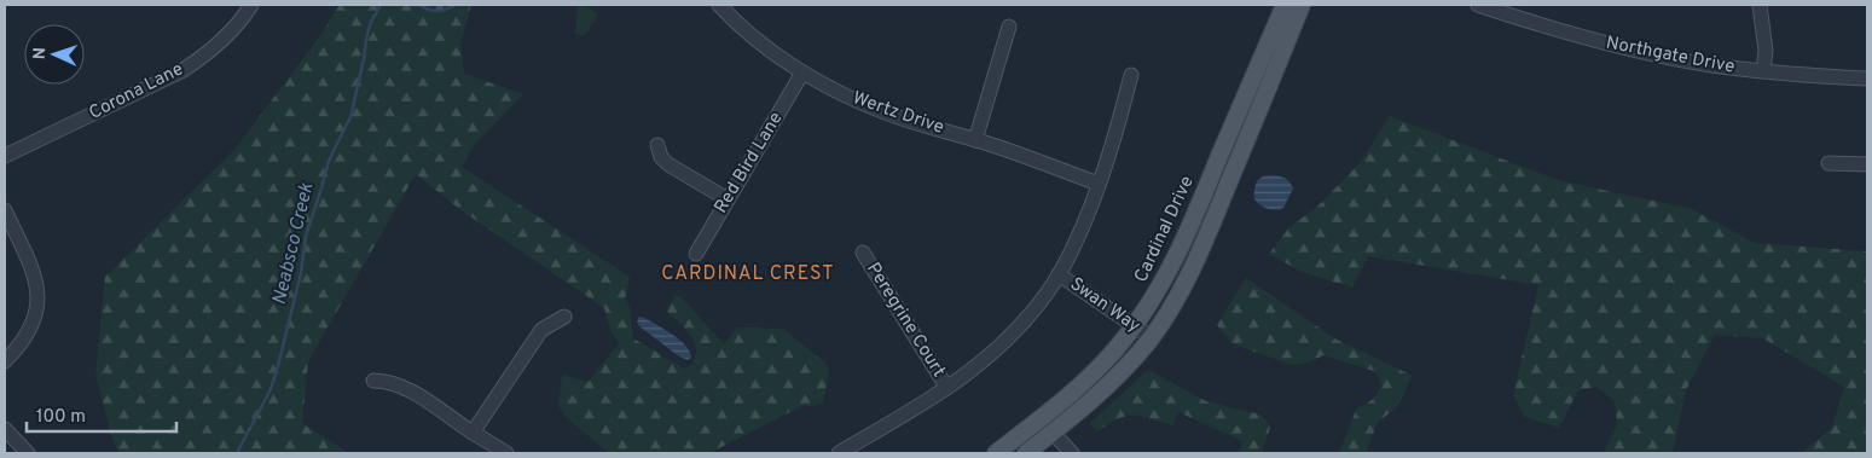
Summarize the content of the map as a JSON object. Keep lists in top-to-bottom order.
{
  "streets": {
    "main road": ["Cardinal Drive"],
    "street": [
      "Northgate Drive",
      "Corona Lane",
      "Wertz Drive",
      "Red Bird Lane",
      "Swan Way",
      "Peregrine Court"
    ]
  },
  "crossings": [
    ["Wertz Drive", "Red Bird Lane"],
    ["Cardinal Drive", "Swan Way"]
  ],
  "districts": ["CARDINAL CREST"],
  "water": ["Neabsco Creek"],
  "scale_bar": "100 m",
  "north": "left"
}
